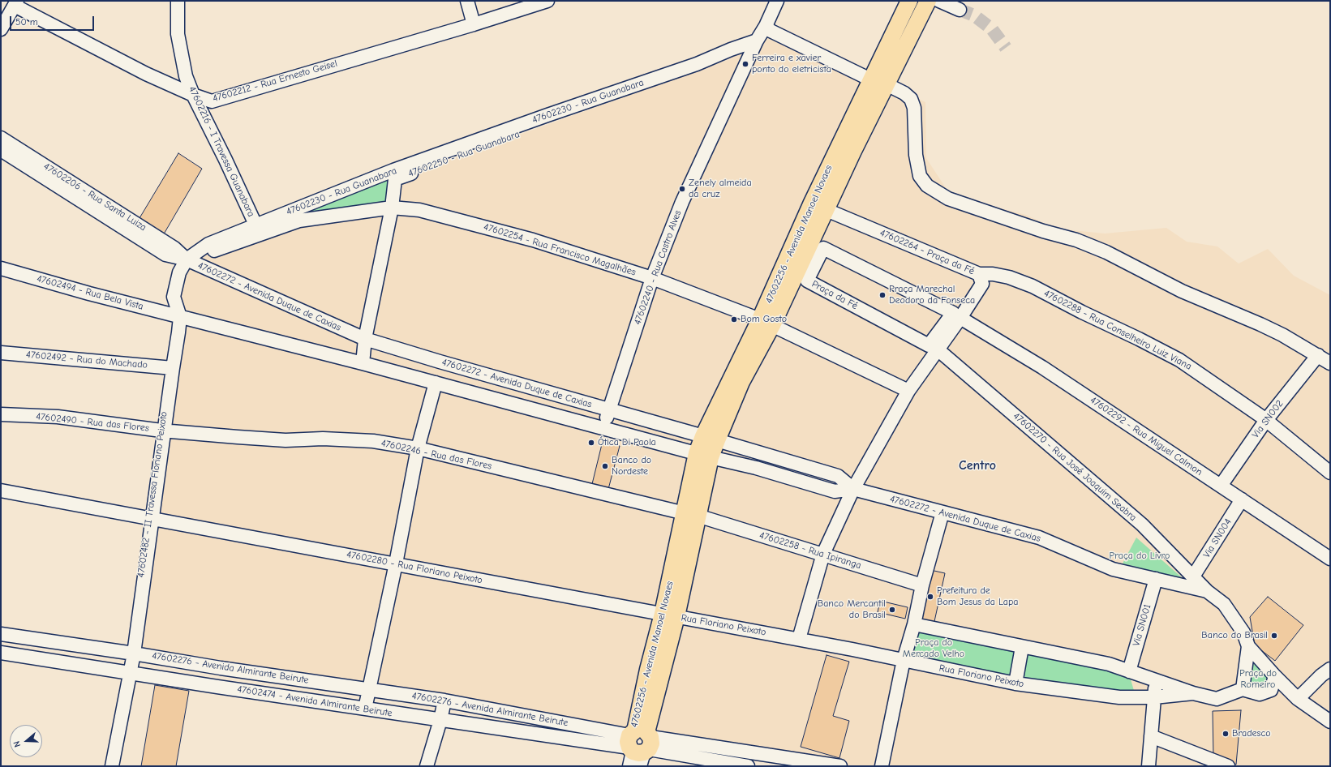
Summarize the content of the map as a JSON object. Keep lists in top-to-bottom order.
{
  "streets": {
    "main road": ["47602256 - Avenida Manoel Novaes"],
    "street": [
      "47602212 - Rua Ernesto Geisel",
      "47602230 - Rua Guanabara",
      "47602216 - I Travessa Guanabara",
      "47602250 - Rua Guanabara",
      "47602206 - Rua Santa Luiza",
      "47602254 - Rua Francisco Magalhães",
      "47602264 - Praça da Fé",
      "47602240 - Rua Castro Alves",
      "47602494 - Rua Bela Vista",
      "Praça da Fé",
      "47602272 - Avenida Duque de Caxias",
      "47602288 - Rua Conselheiro Luiz Viana",
      "47602492 - Rua do Machado",
      "Via SN002",
      "47602490 - Rua das Flores",
      "47602292 - Rua Miguel Calmon",
      "47602246 - Rua das Flores",
      "47602270 - Rua José Joaquim Seabra",
      "Via SN004",
      "47602258 - Rua Ipiranga",
      "47602280 - Rua Floriano Peixoto",
      "Rua Floriano Peixoto",
      "Via SN001",
      "47602276 - Avenida Almirante Beirute",
      "47602474 - Avenida Almirante Beirute"
    ]
  },
  "crossings": [
    ["47602212 - Rua Ernesto Geisel", "47602216 - I Travessa Guanabara"],
    ["47602230 - Rua Guanabara", "47602216 - I Travessa Guanabara"],
    ["47602230 - Rua Guanabara", "47602250 - Rua Guanabara"],
    ["47602230 - Rua Guanabara", "47602206 - Rua Santa Luiza"],
    ["47602230 - Rua Guanabara", "47602240 - Rua Castro Alves"],
    ["47602230 - Rua Guanabara", "47602272 - Avenida Duque de Caxias"],
    ["47602250 - Rua Guanabara", "47602254 - Rua Francisco Magalhães"],
    ["47602250 - Rua Guanabara", "47602272 - Avenida Duque de Caxias"],
    ["47602206 - Rua Santa Luiza", "47602272 - Avenida Duque de Caxias"],
    ["47602256 - Avenida Manoel Novaes", "47602254 - Rua Francisco Magalhães"],
    ["47602256 - Avenida Manoel Novaes", "47602264 - Praça da Fé"],
    ["47602256 - Avenida Manoel Novaes", "47602272 - Avenida Duque de Caxias"],
    ["47602256 - Avenida Manoel Novaes", "47602246 - Rua das Flores"],
    ["47602256 - Avenida Manoel Novaes", "47602258 - Rua Ipiranga"],
    ["47602256 - Avenida Manoel Novaes", "47602280 - Rua Floriano Peixoto"],
    ["47602256 - Avenida Manoel Novaes", "Rua Floriano Peixoto"],
    ["47602256 - Avenida Manoel Novaes", "47602276 - Avenida Almirante Beirute"],
    ["47602256 - Avenida Manoel Novaes", "47602474 - Avenida Almirante Beirute"],
    ["47602254 - Rua Francisco Magalhães", "47602240 - Rua Castro Alves"],
    ["47602264 - Praça da Fé", "Praça da Fé"],
    ["47602264 - Praça da Fé", "47602272 - Avenida Duque de Caxias"],
    ["47602264 - Praça da Fé", "47602288 - Rua Conselheiro Luiz Viana"],
    ["47602264 - Praça da Fé", "47602292 - Rua Miguel Calmon"],
    ["47602264 - Praça da Fé", "47602270 - Rua José Joaquim Seabra"],
    ["47602264 - Praça da Fé", "47602258 - Rua Ipiranga"],
    ["47602264 - Praça da Fé", "Rua Floriano Peixoto"],
    ["47602240 - Rua Castro Alves", "47602272 - Avenida Duque de Caxias"],
    ["47602494 - Rua Bela Vista", "47602272 - Avenida Duque de Caxias"],
    ["Praça da Fé", "47602292 - Rua Miguel Calmon"],
    ["47602272 - Avenida Duque de Caxias", "47602270 - Rua José Joaquim Seabra"],
    ["47602272 - Avenida Duque de Caxias", "Via SN001"],
    ["47602288 - Rua Conselheiro Luiz Viana", "Via SN002"],
    ["Via SN002", "47602292 - Rua Miguel Calmon"],
    ["47602490 - Rua das Flores", "47602246 - Rua das Flores"],
    ["47602292 - Rua Miguel Calmon", "Via SN004"],
    ["47602246 - Rua das Flores", "47602258 - Rua Ipiranga"],
    ["47602270 - Rua José Joaquim Seabra", "Via SN004"],
    ["47602280 - Rua Floriano Peixoto", "Rua Floriano Peixoto"],
    ["Rua Floriano Peixoto", "Via SN001"],
    ["47602276 - Avenida Almirante Beirute", "47602474 - Avenida Almirante Beirute"]
  ],
  "districts": ["Centro"],
  "parks": ["Praça do Livro", "Praça do Mercado Velho", "Praça do Romeiro"],
  "places": [
    "Ferreira e xavier ponto do eletricista",
    "Zenely almeida da cruz",
    "Praça Marechal Deodoro da Fonseca",
    "Bom Gosto",
    "Ótica Di Paola",
    "Banco do Nordeste",
    "Prefeitura de Bom Jesus da Lapa",
    "Banco Mercantil do Brasil",
    "Banco do Brasil",
    "Bradesco"
  ],
  "scale_bar": "50 m",
  "north": "left"
}
